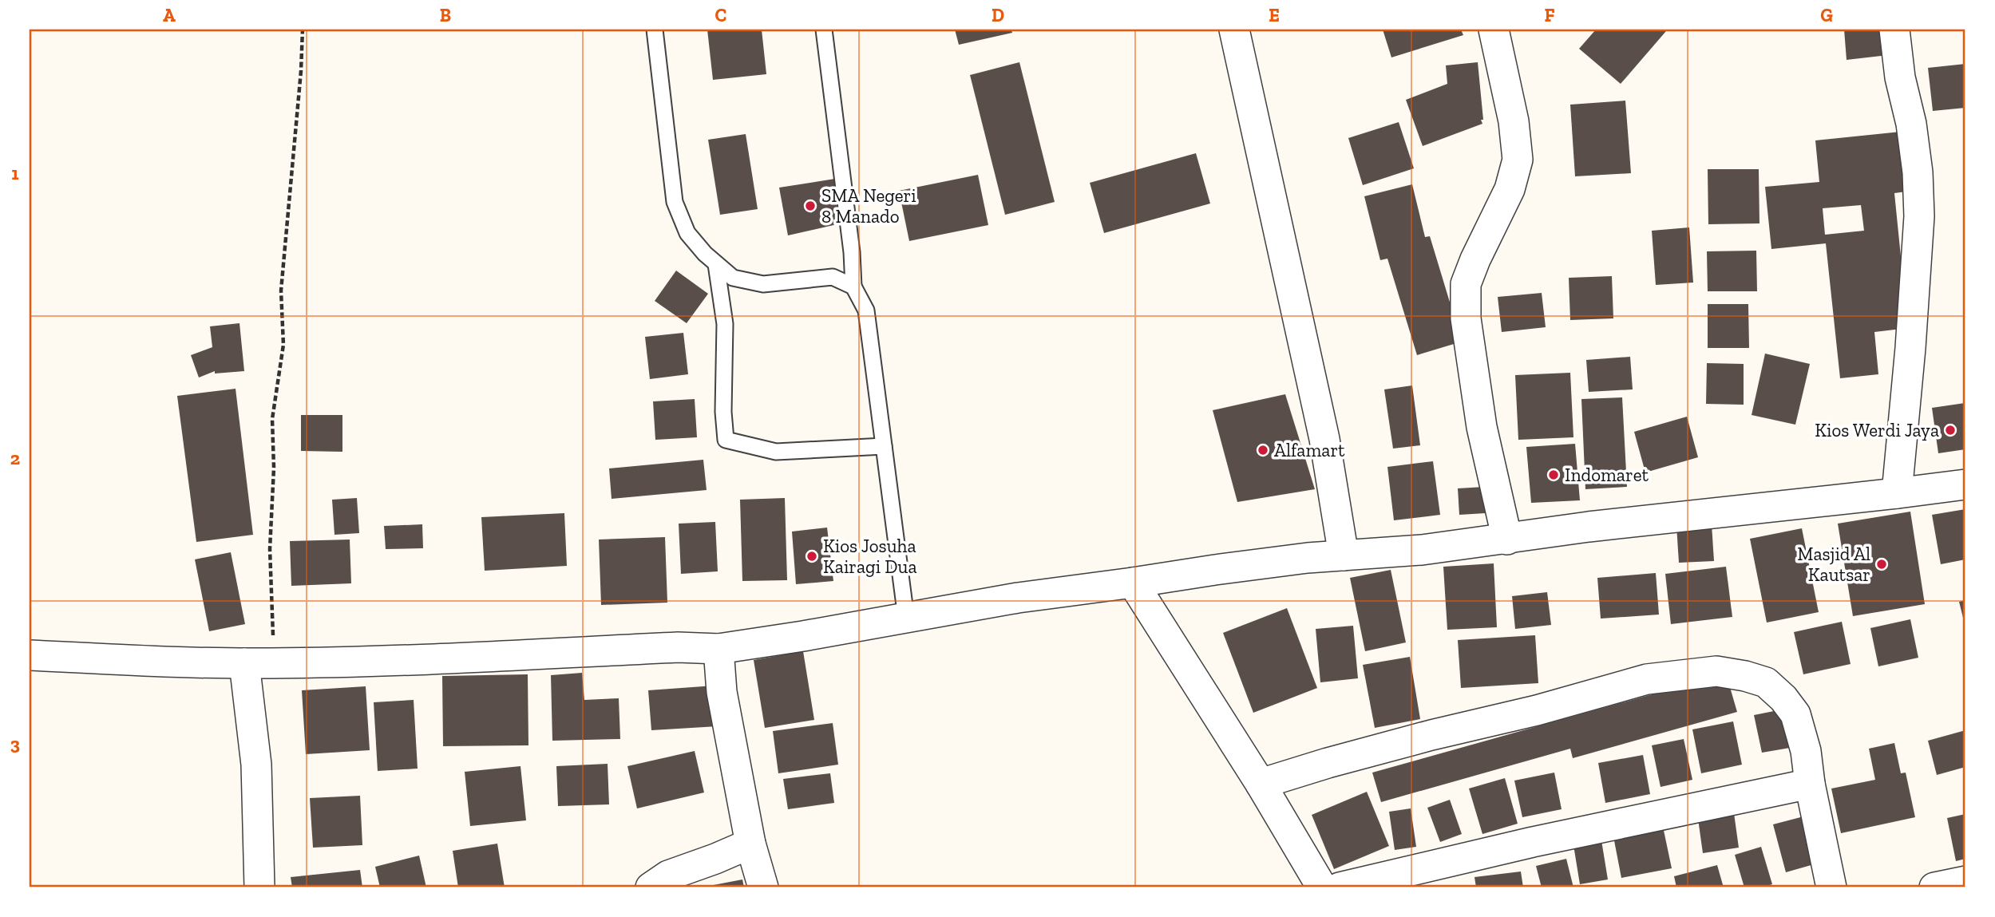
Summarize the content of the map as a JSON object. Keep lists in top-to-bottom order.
{
  "places": [
    "SMA Negeri 8 Manado",
    "Kios Werdi Jaya",
    "Alfamart",
    "Indomaret",
    "Kios Josuha Kairagi Dua",
    "Masjid Al Kautsar"
  ],
  "grid": {
    "columns": [
      "A",
      "B",
      "C",
      "D",
      "E",
      "F",
      "G"
    ],
    "rows": ["1", "2", "3"]
  }
}
